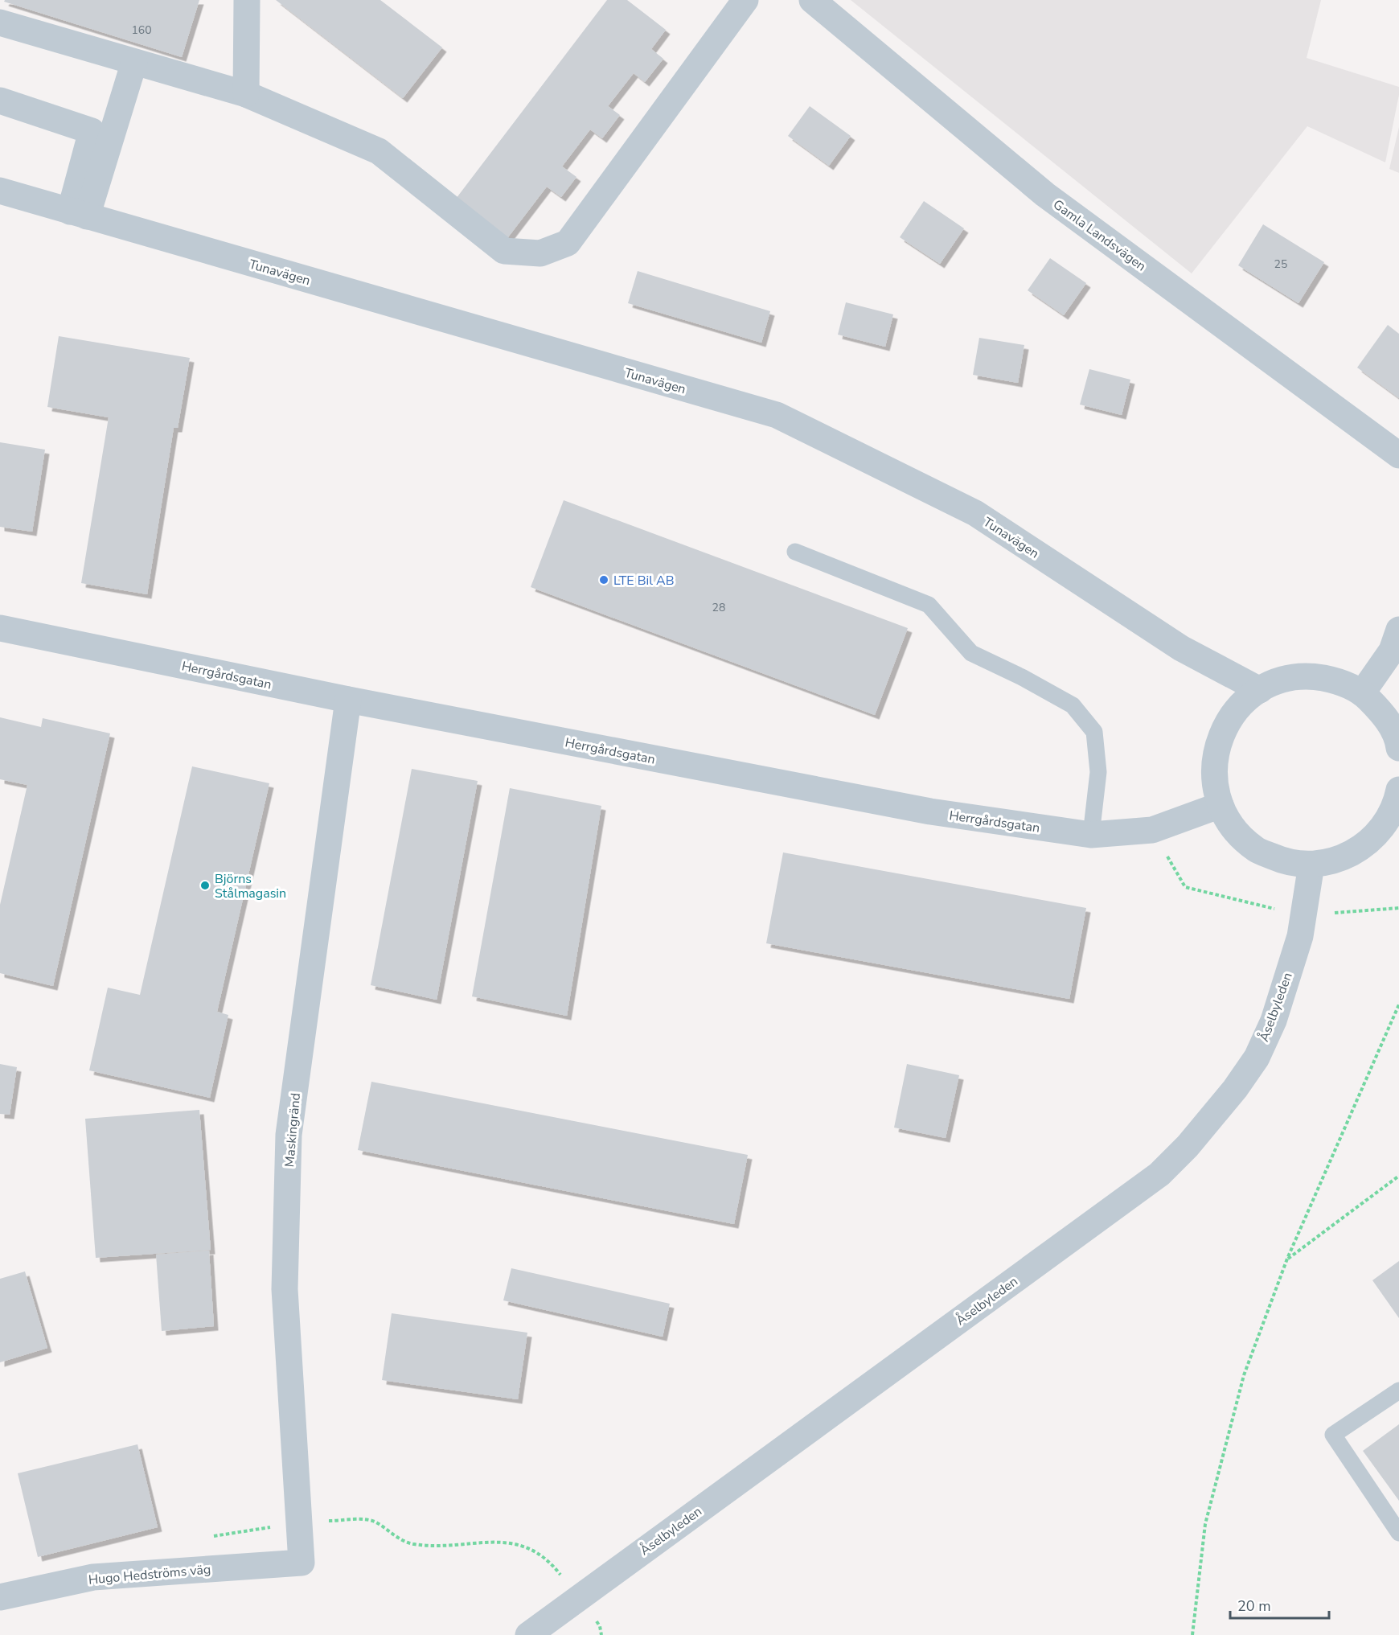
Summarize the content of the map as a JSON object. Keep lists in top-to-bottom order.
{
  "streets": {
    "street": [
      "Gamla Landsvägen",
      "Tunavägen",
      "Herrgårdsgatan",
      "Åselbyleden",
      "Maskingränd",
      "Hugo Hedströms väg"
    ]
  },
  "crossings": [
    ["Herrgårdsgatan", "Maskingränd"],
    ["Maskingränd", "Hugo Hedströms väg"]
  ],
  "places": ["LTE Bil AB", "Björns Stålmagasin"],
  "house_numbers": ["160", "25", "28"],
  "scale_bar": "20 m"
}
